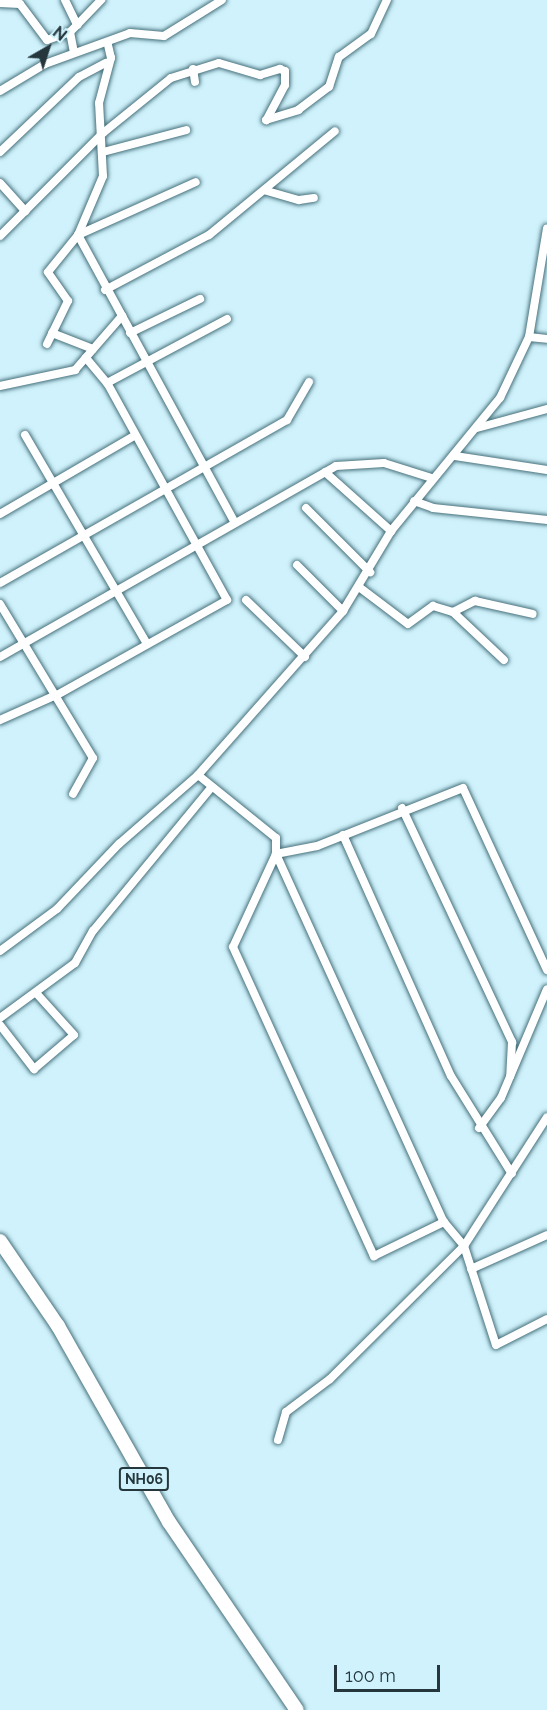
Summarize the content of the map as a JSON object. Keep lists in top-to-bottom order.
{
  "streets": {
    "main road": ["NH06"]
  },
  "scale_bar": "100 m",
  "north": "top right"
}
